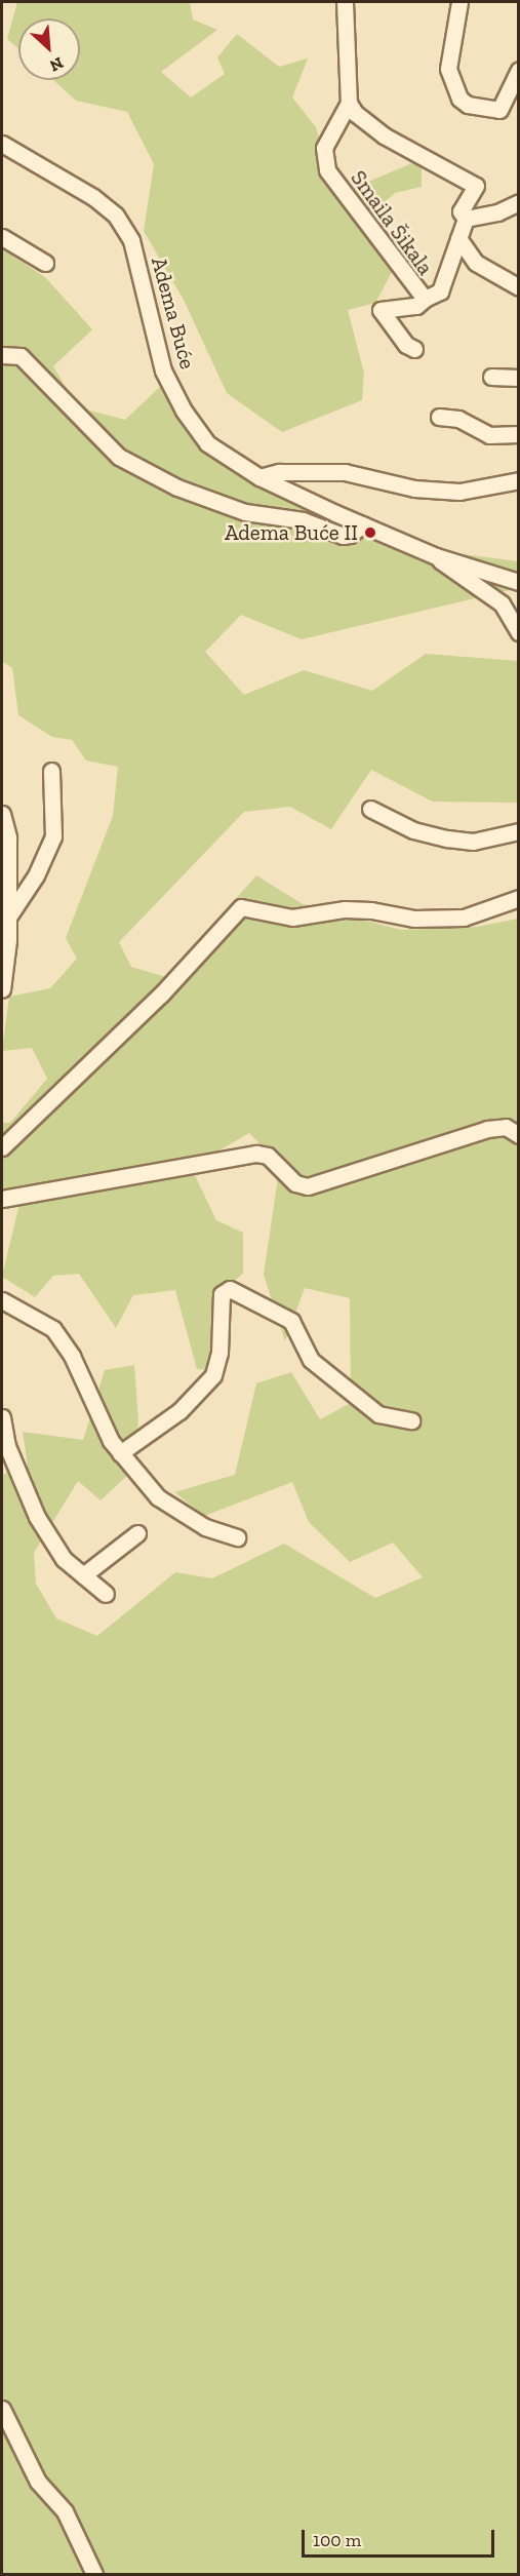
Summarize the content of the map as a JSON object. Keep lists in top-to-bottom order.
{
  "streets": {
    "street": ["Smaila Šikala", "Adema Buće"]
  },
  "places": ["Adema Buće II"],
  "scale_bar": "100 m",
  "north": "bottom right"
}
